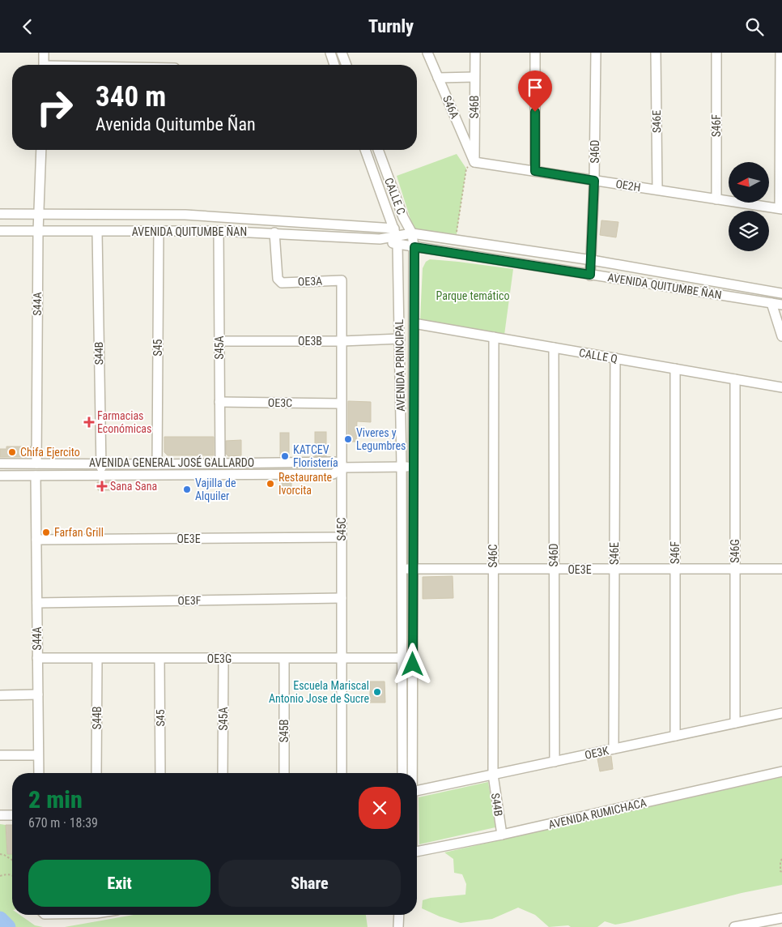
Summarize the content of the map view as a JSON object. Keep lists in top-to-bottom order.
{
  "streets": {
    "street": [
      "S46A",
      "S46B",
      "S46E",
      "S46F",
      "S46D",
      "OE2H",
      "CALLE C",
      "AVENIDA QUITUMBE ÑAN",
      "OE3A",
      "S44A",
      "OE3B",
      "S45",
      "S45A",
      "S44B",
      "CALLE Q",
      "AVENIDA PRINCIPAL",
      "OE3C",
      "AVENIDA GENERAL JOSÉ GALLARDO",
      "S45C",
      "OE3E",
      "S46G",
      "S46C",
      "OE3F",
      "OE3G",
      "S45B",
      "OE3K",
      "AVENIDA RUMICHACA"
    ]
  },
  "crossings": [
    ["S46A", "S46B"],
    ["S46A", "OE2H"],
    ["S46B", "OE2H"],
    ["S46E", "OE2H"],
    ["S46E", "CALLE Q"],
    ["S46E", "OE3E"],
    ["S46E", "OE3K"],
    ["S46F", "OE2H"],
    ["S46F", "CALLE Q"],
    ["S46F", "OE3E"],
    ["S46F", "OE3K"],
    ["S46D", "OE2H"],
    ["S46D", "AVENIDA QUITUMBE ÑAN"],
    ["S46D", "CALLE Q"],
    ["S46D", "OE3E"],
    ["S46D", "OE3K"],
    ["CALLE C", "AVENIDA QUITUMBE ÑAN"],
    ["CALLE C", "AVENIDA PRINCIPAL"],
    ["AVENIDA QUITUMBE ÑAN", "OE3A"],
    ["AVENIDA QUITUMBE ÑAN", "S44A"],
    ["AVENIDA QUITUMBE ÑAN", "S45"],
    ["AVENIDA QUITUMBE ÑAN", "S45A"],
    ["AVENIDA QUITUMBE ÑAN", "S44B"],
    ["AVENIDA QUITUMBE ÑAN", "AVENIDA PRINCIPAL"],
    ["OE3A", "S45C"],
    ["S44A", "AVENIDA GENERAL JOSÉ GALLARDO"],
    ["S44A", "OE3E"],
    ["S44A", "OE3F"],
    ["S44A", "OE3G"],
    ["OE3B", "S45A"],
    ["OE3B", "AVENIDA PRINCIPAL"],
    ["OE3B", "S45C"],
    ["S45", "AVENIDA GENERAL JOSÉ GALLARDO"],
    ["S45", "OE3G"],
    ["S45A", "OE3C"],
    ["S45A", "AVENIDA GENERAL JOSÉ GALLARDO"],
    ["S45A", "OE3G"],
    ["S44B", "AVENIDA GENERAL JOSÉ GALLARDO"],
    ["S44B", "S46C"],
    ["S44B", "OE3G"],
    ["S44B", "OE3K"],
    ["S44B", "AVENIDA RUMICHACA"],
    ["CALLE Q", "AVENIDA PRINCIPAL"],
    ["CALLE Q", "S46G"],
    ["CALLE Q", "S46C"],
    ["AVENIDA PRINCIPAL", "AVENIDA GENERAL JOSÉ GALLARDO"],
    ["AVENIDA PRINCIPAL", "OE3E"],
    ["AVENIDA PRINCIPAL", "OE3G"],
    ["OE3C", "S45C"],
    ["AVENIDA GENERAL JOSÉ GALLARDO", "S45C"],
    ["S45C", "OE3E"],
    ["S45C", "OE3F"],
    ["S45C", "OE3G"],
    ["OE3E", "S46G"],
    ["OE3E", "S46C"],
    ["S46G", "OE3K"],
    ["S46C", "OE3K"],
    ["OE3G", "S45B"]
  ],
  "parks": ["Parque temático"],
  "places": {
    "health": ["Farmacias Económicas", "Sana Sana"],
    "other": [
      "Viveres y Legumbres",
      "Chifa Ejercito",
      "KATCEV Floristería",
      "Restaurante Ivorcita",
      "Vajilla de Alquiler",
      "Farfan Grill",
      "Escuela Mariscal Antonio Jose de Sucre"
    ]
  },
  "north": "left",
  "page": {
    "header": "Turnly",
    "turn": ["340 m", "Avenida Quitumbe Ñan"],
    "heading": ["2 min", "670 m · 18:39"],
    "buttons": ["Exit", "Share"]
  }
}
